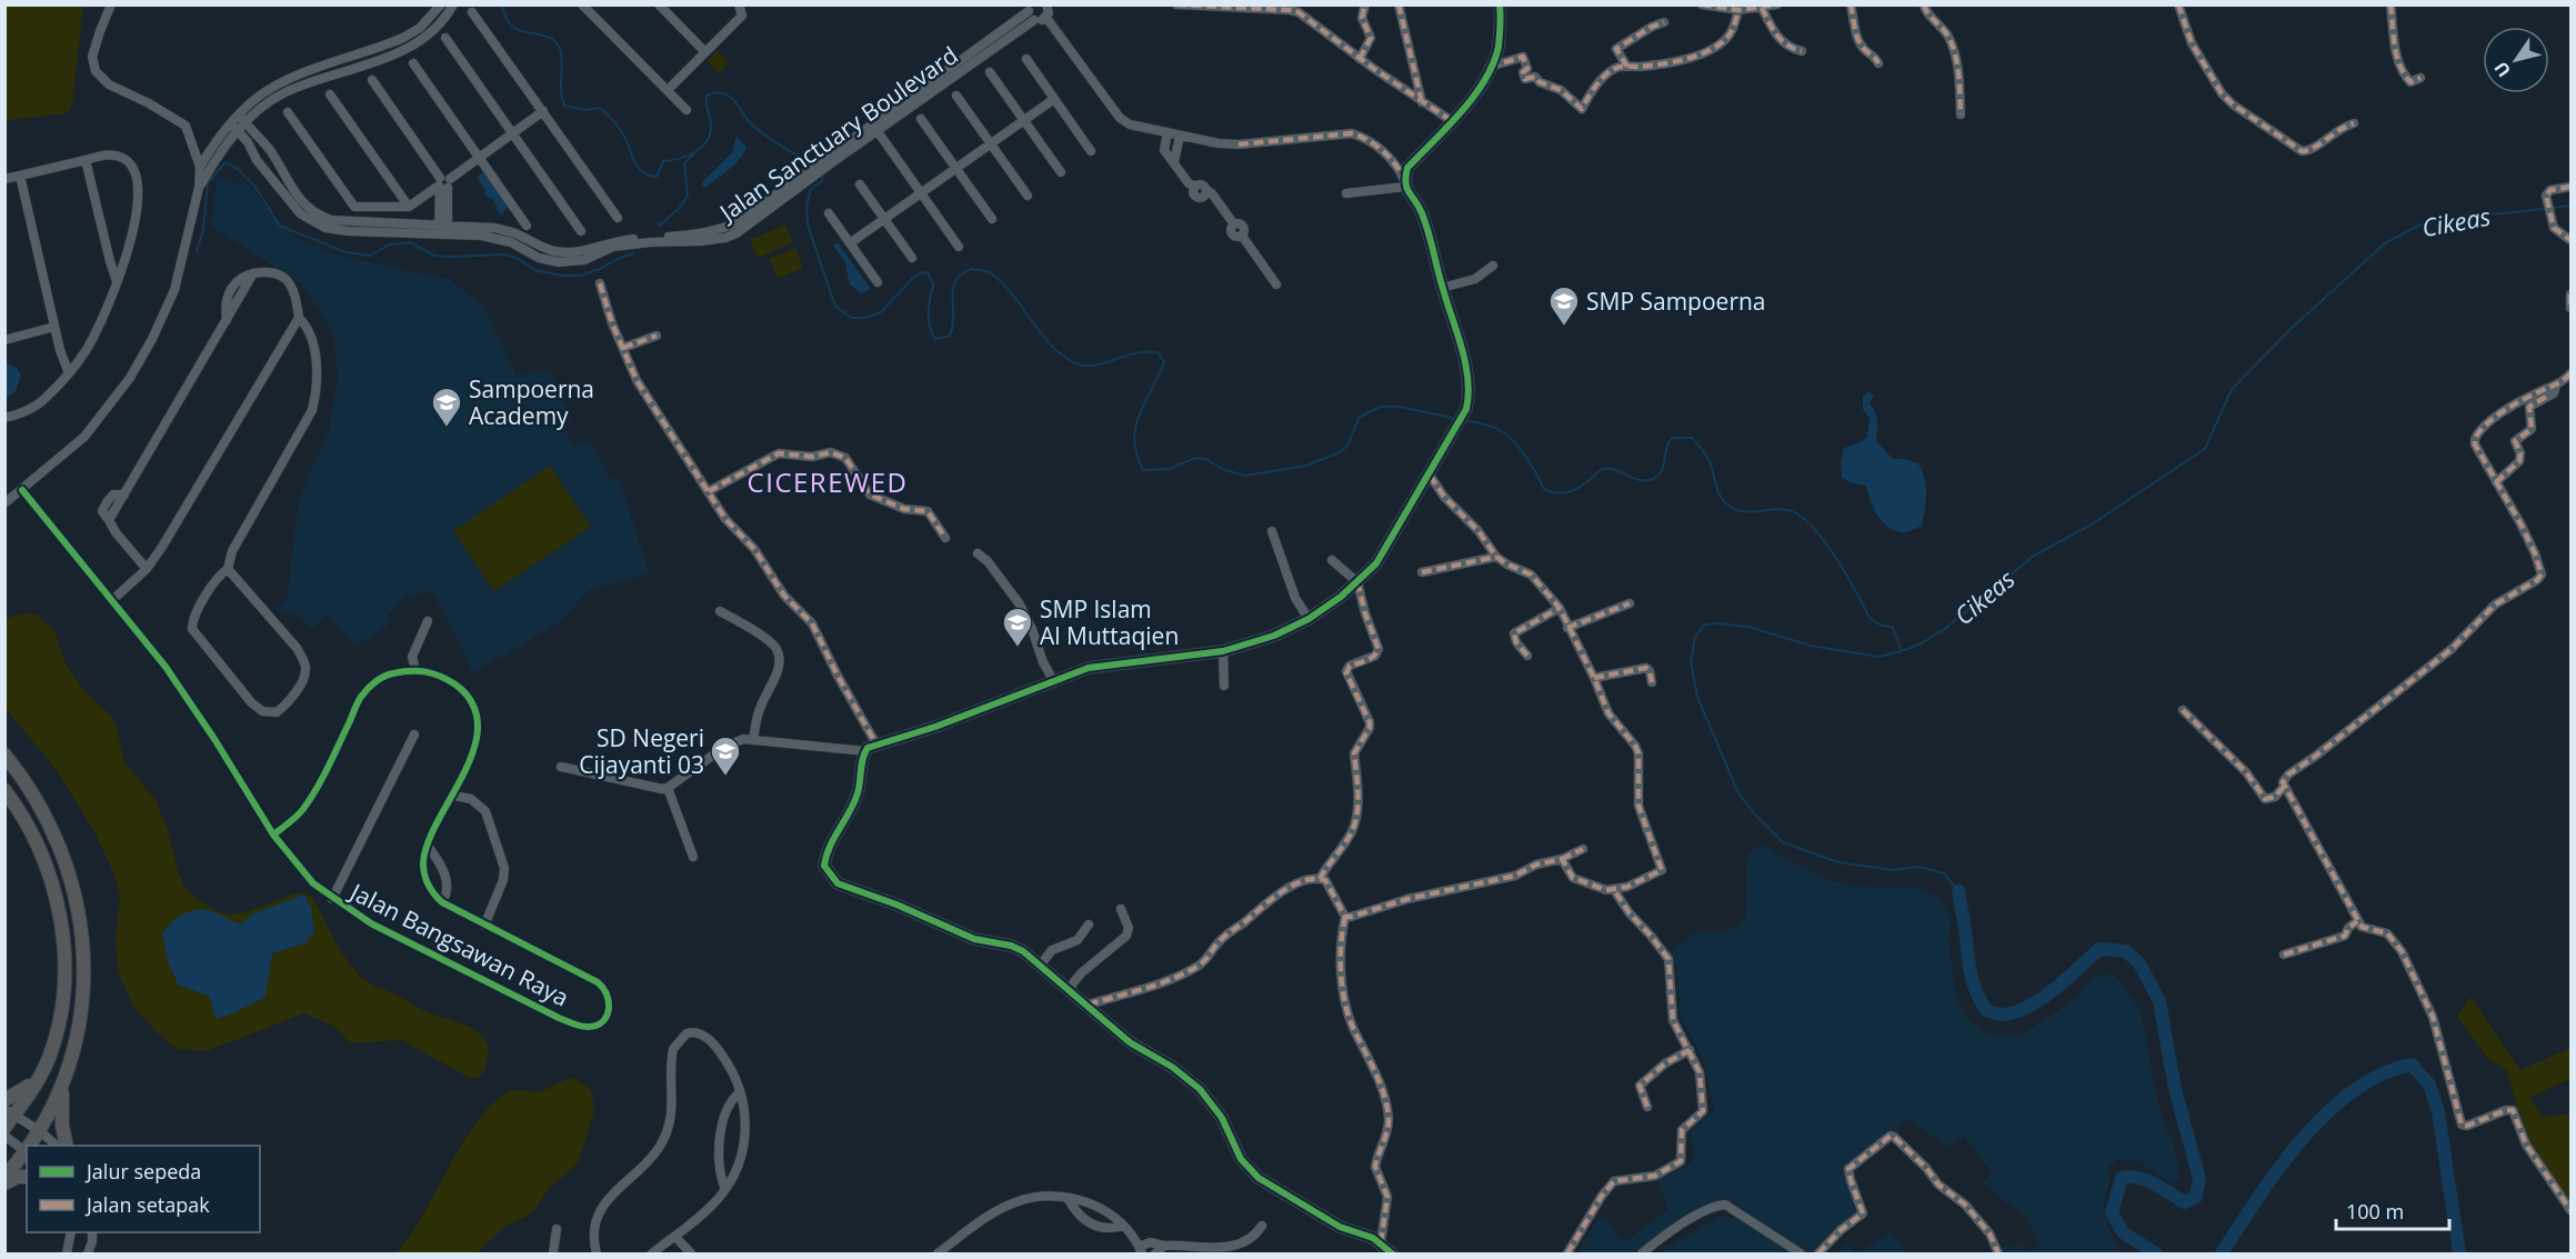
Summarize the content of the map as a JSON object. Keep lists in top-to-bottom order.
{
  "streets": {
    "street": ["Jalan Sanctuary Boulevard", "Jalan Bangsawan Raya"]
  },
  "districts": ["CICEREWED"],
  "water": ["Cikeas"],
  "places": {
    "school or university": [
      "SMP Sampoerna",
      "Sampoerna Academy",
      "SMP Islam Al Muttaqien",
      "SD Negeri Cijayanti 03"
    ]
  },
  "legend": ["Jalur sepeda", "Jalan setapak"],
  "scale_bar": "100 m",
  "north": "bottom left"
}
